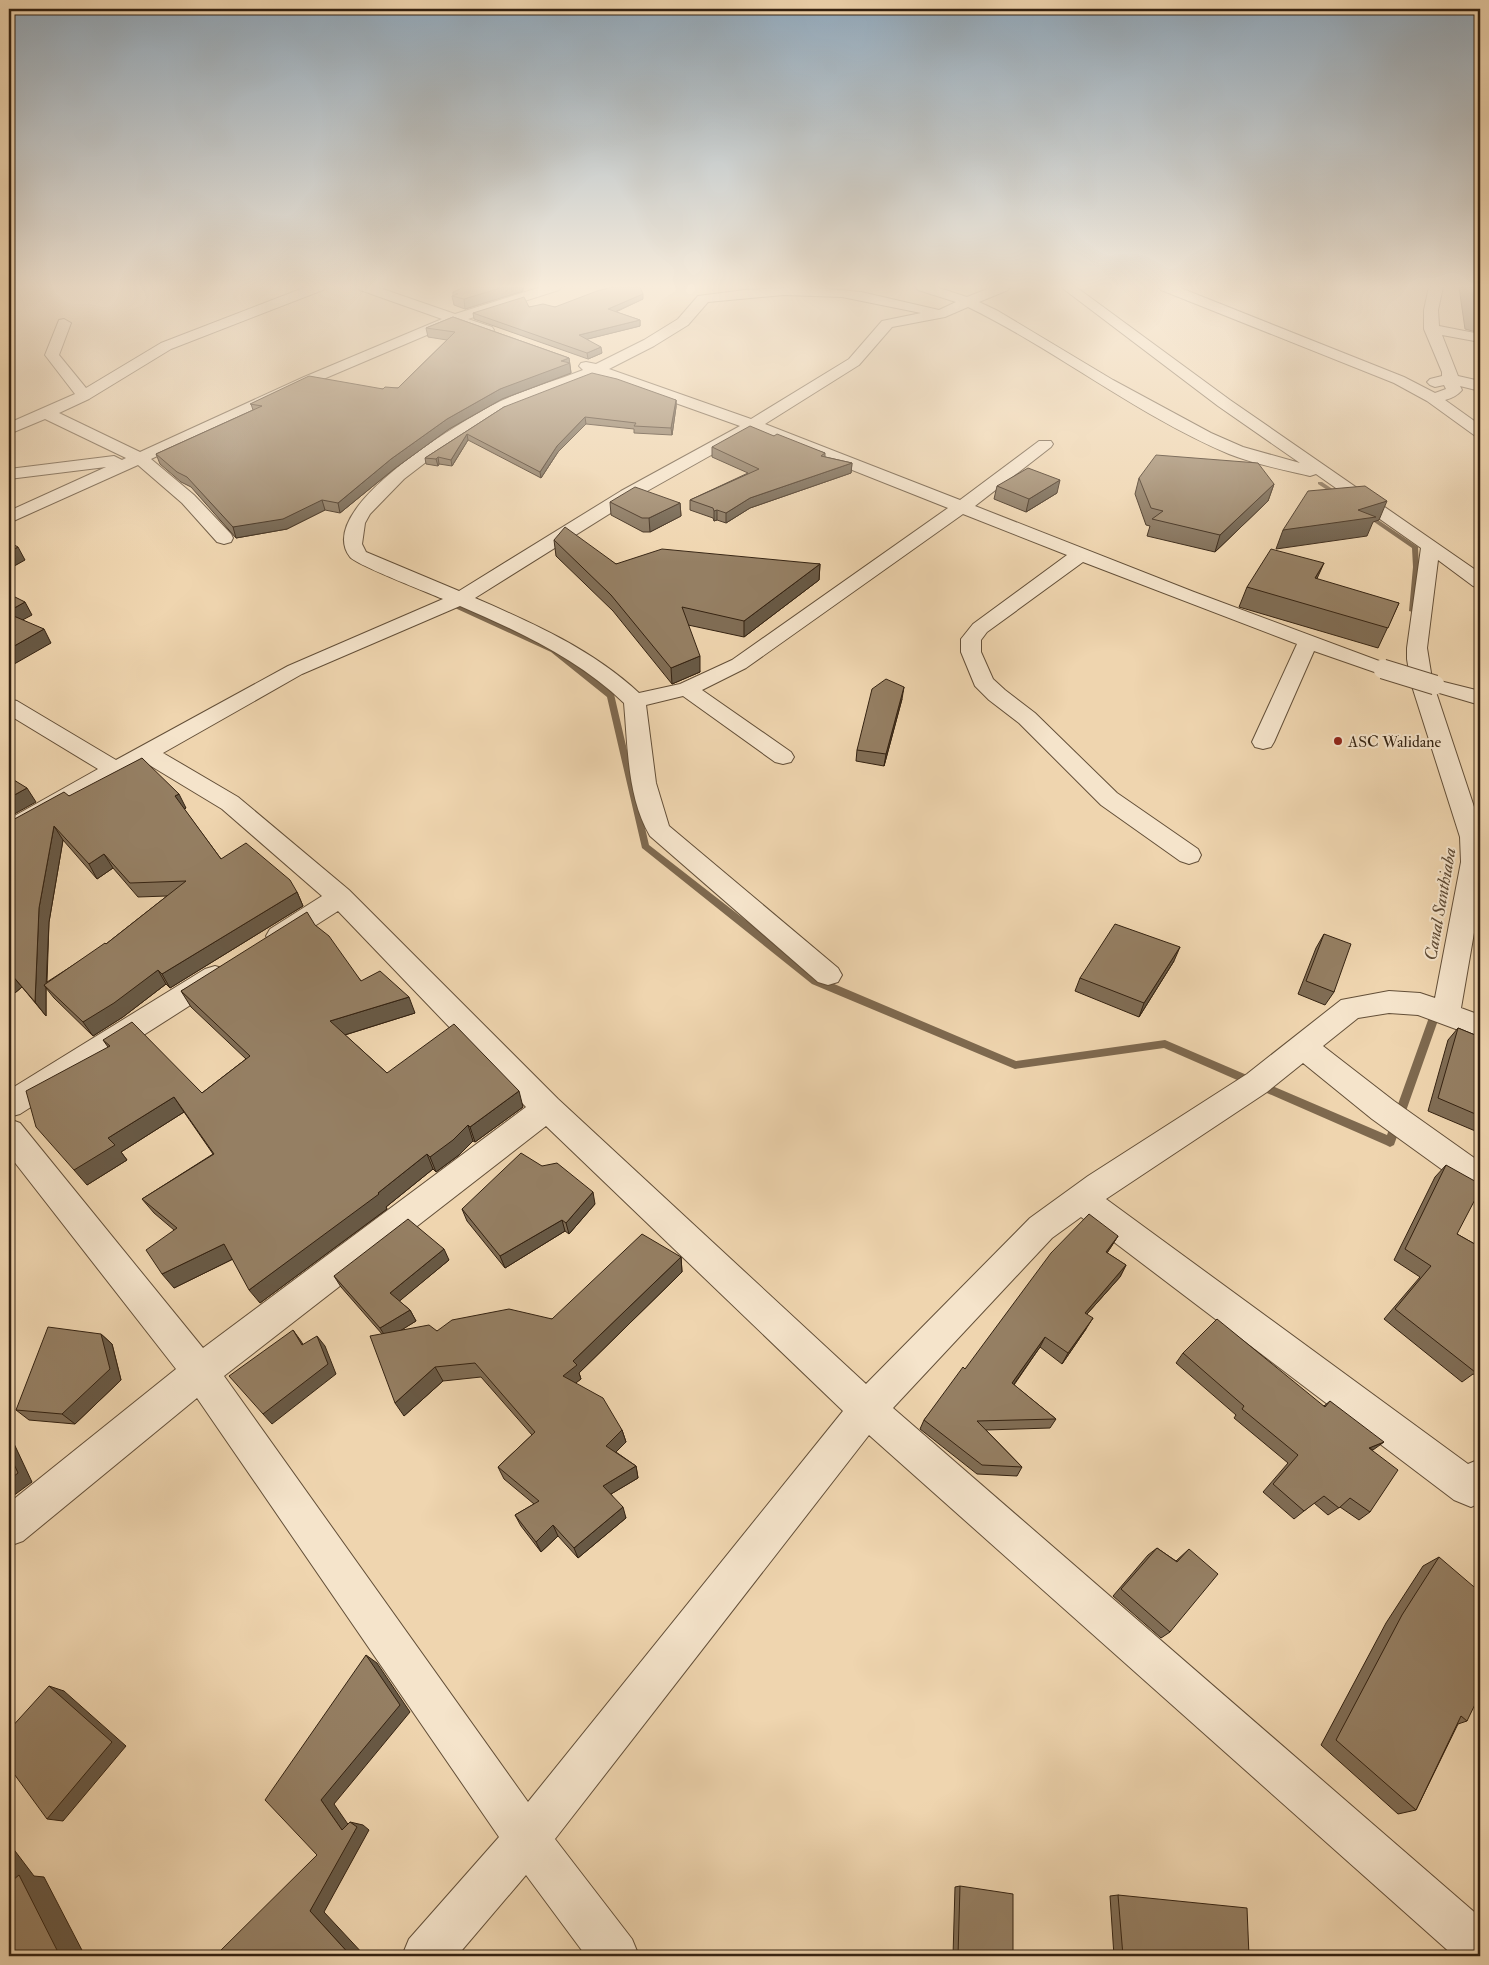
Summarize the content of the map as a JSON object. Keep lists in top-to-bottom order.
{
  "water": ["Canal Santhiaba"],
  "places": ["ASC Walidane"]
}
